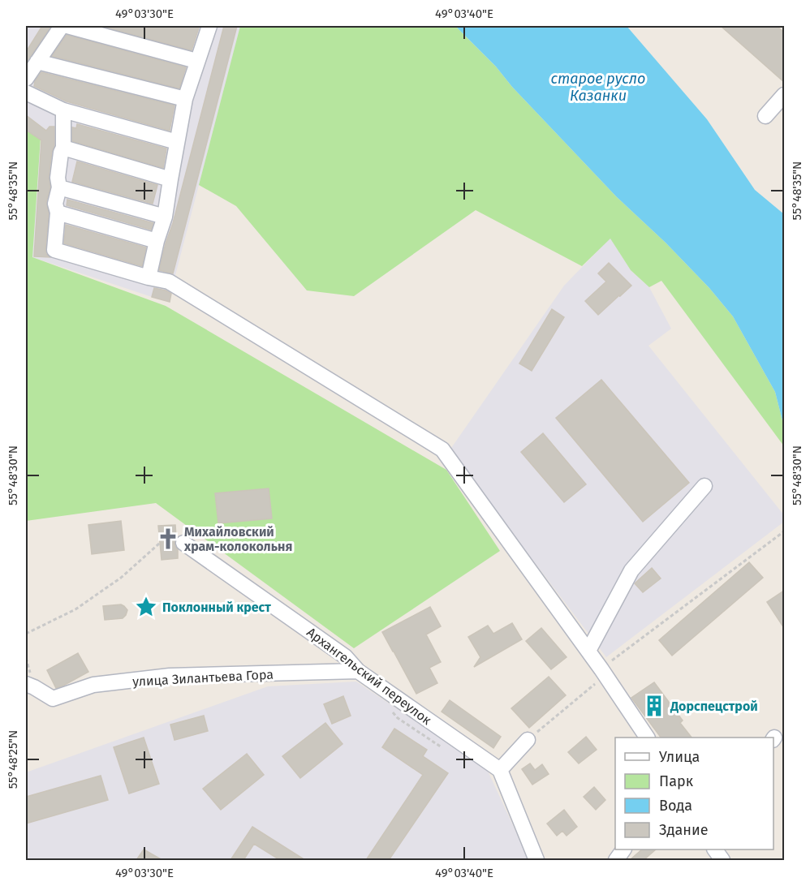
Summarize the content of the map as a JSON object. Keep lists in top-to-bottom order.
{
  "streets": {
    "street": ["Архангельский переулок", "улица Зилантьева Гора"]
  },
  "crossings": [
    ["Архангельский переулок", "улица Зилантьева Гора"]
  ],
  "water": ["старое русло Казанки"],
  "places": {
    "church": ["Михайловский храм-колокольня"],
    "place": ["Поклонный крест"],
    "building": ["Дорспецстрой"]
  },
  "legend": [
    "Улица",
    "Парк",
    "Вода",
    "Здание"
  ],
  "coordinates": [
    "49°03'30\"E",
    "49°03'40\"E",
    "55°48'35\"N",
    "55°48'30\"N",
    "55°48'25\"N"
  ]
}
